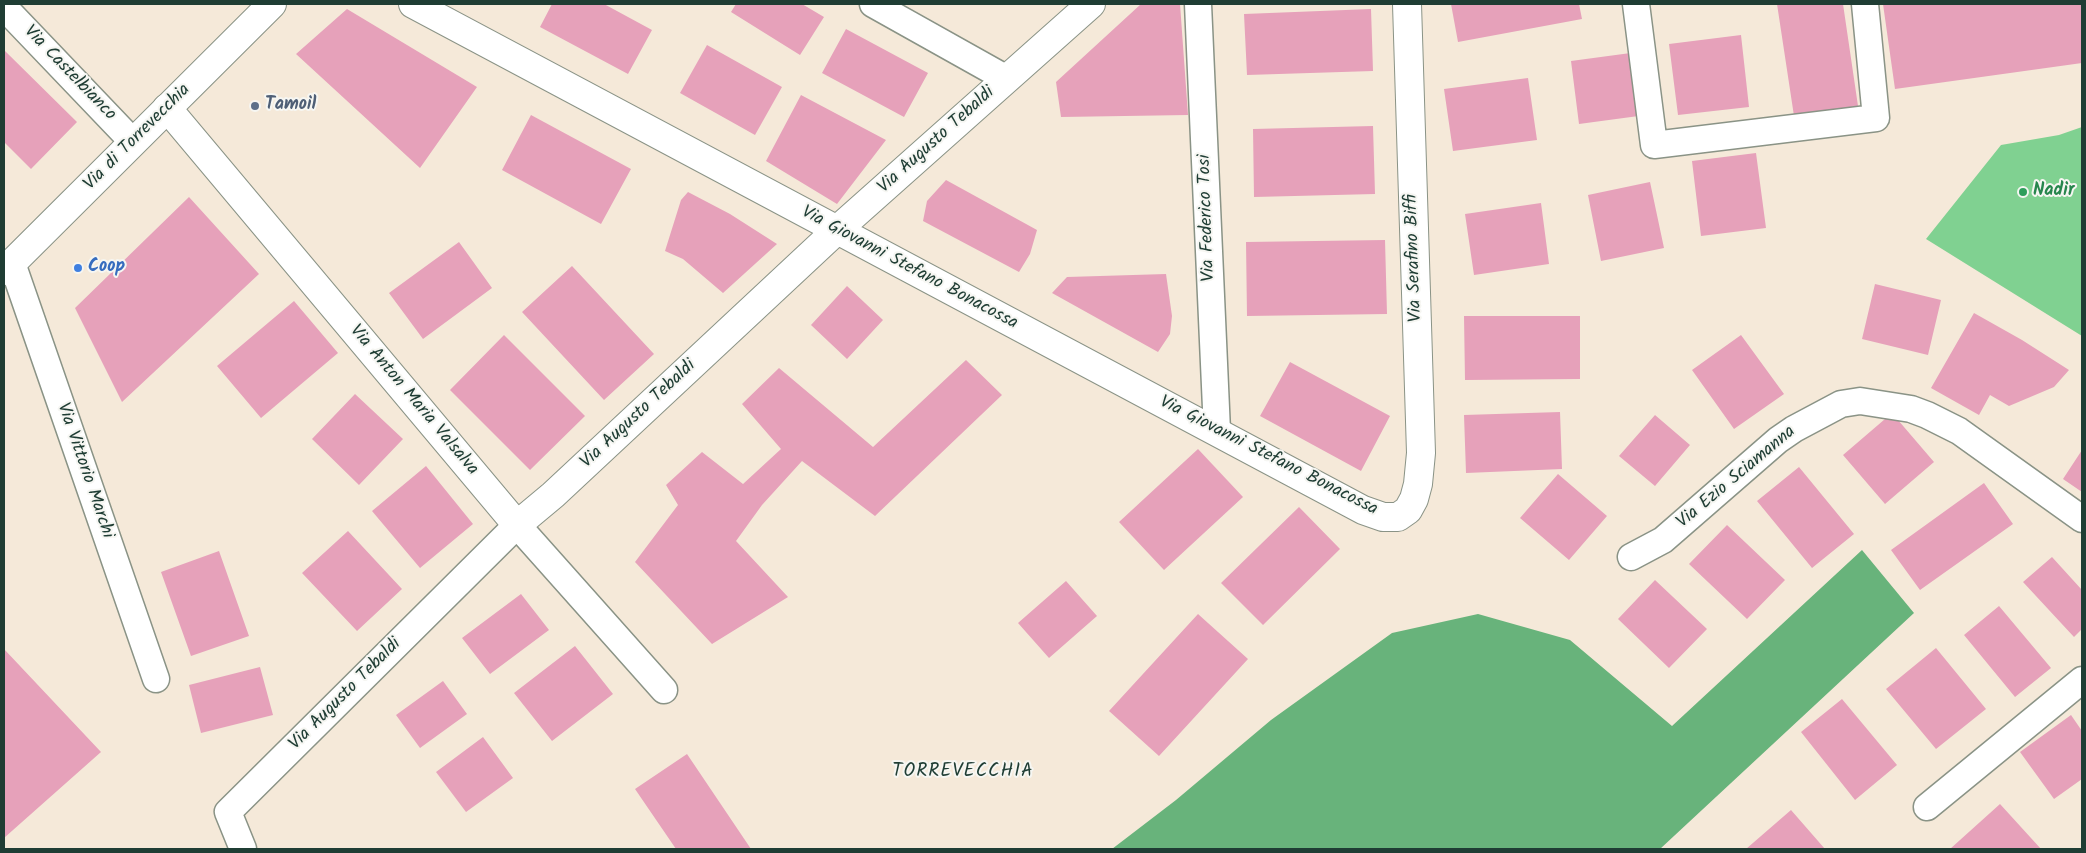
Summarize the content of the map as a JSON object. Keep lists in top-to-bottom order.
{
  "streets": {
    "street": [
      "Via Castelbianco",
      "Via di Torrevecchia",
      "Via Augusto Tebaldi",
      "Via Federico Tosi",
      "Via Serafino Biffi",
      "Via Giovanni Stefano Bonacossa",
      "Via Anton Maria Valsalva",
      "Via Vittorio Marchi",
      "Via Ezio Sciamanna"
    ]
  },
  "crossings": [
    ["Via Castelbianco", "Via di Torrevecchia"],
    ["Via di Torrevecchia", "Via Anton Maria Valsalva"],
    ["Via di Torrevecchia", "Via Vittorio Marchi"],
    ["Via Augusto Tebaldi", "Via Giovanni Stefano Bonacossa"],
    ["Via Augusto Tebaldi", "Via Anton Maria Valsalva"],
    ["Via Federico Tosi", "Via Giovanni Stefano Bonacossa"],
    ["Via Serafino Biffi", "Via Giovanni Stefano Bonacossa"]
  ],
  "districts": ["TORREVECCHIA"],
  "places": ["Tamoil", "Nadir", "Coop"]
}
